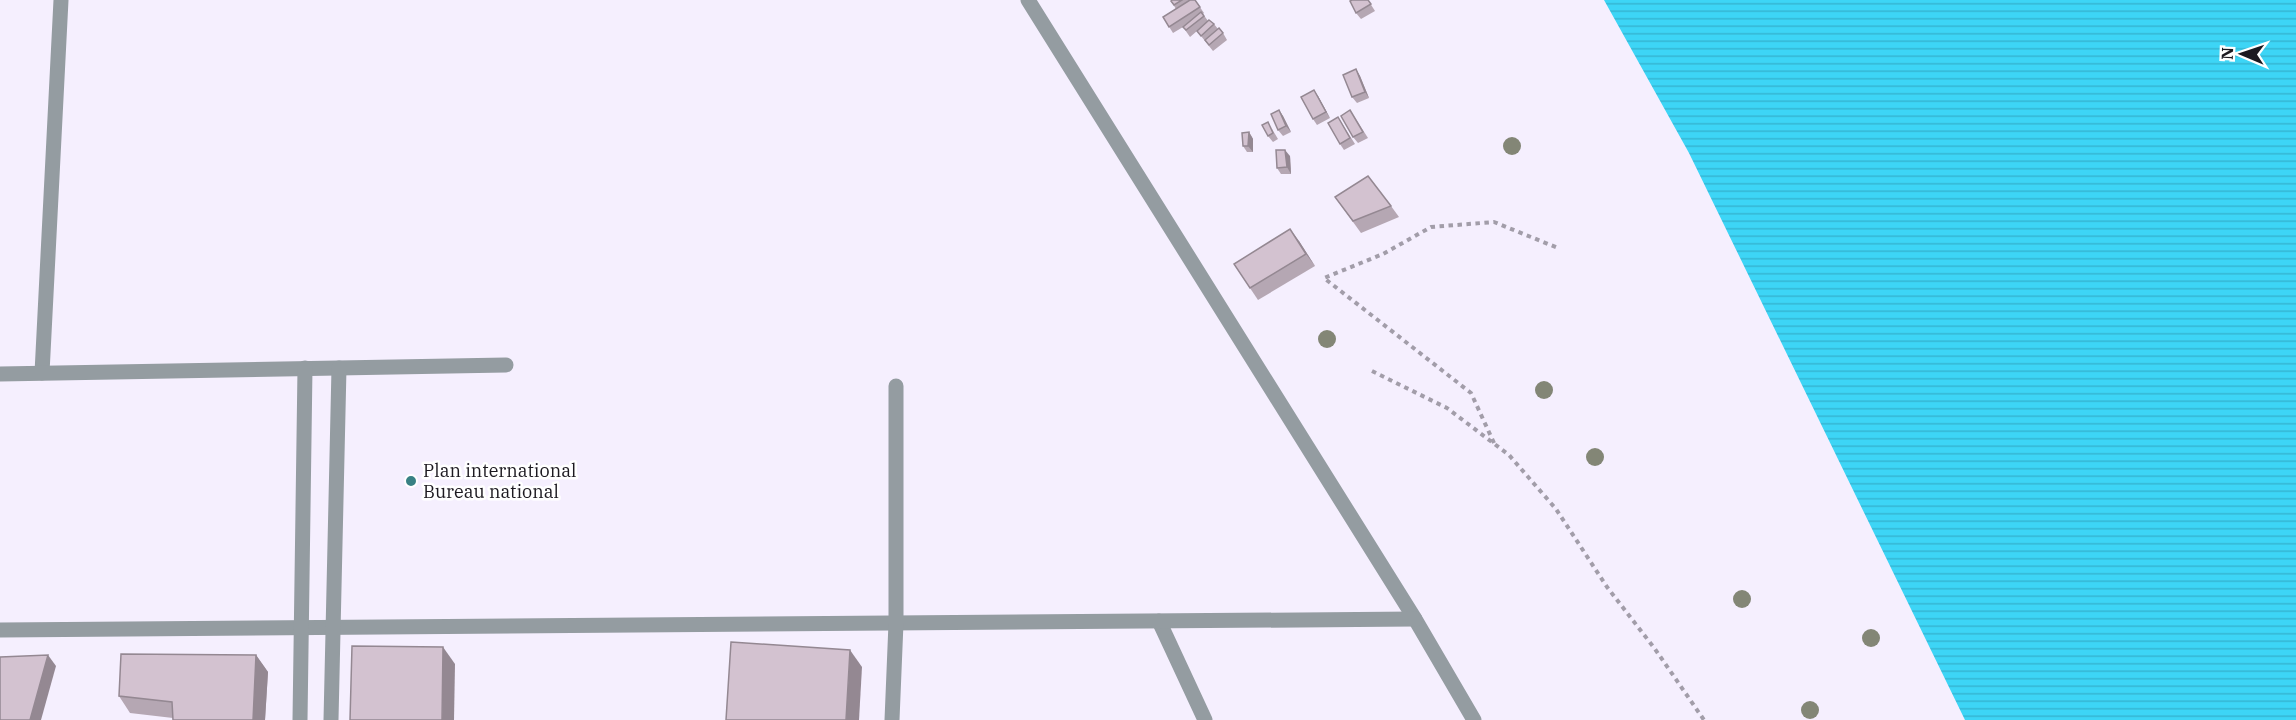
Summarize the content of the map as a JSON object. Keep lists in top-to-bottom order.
{
  "places": ["Plan international Bureau national"],
  "north": "left"
}
